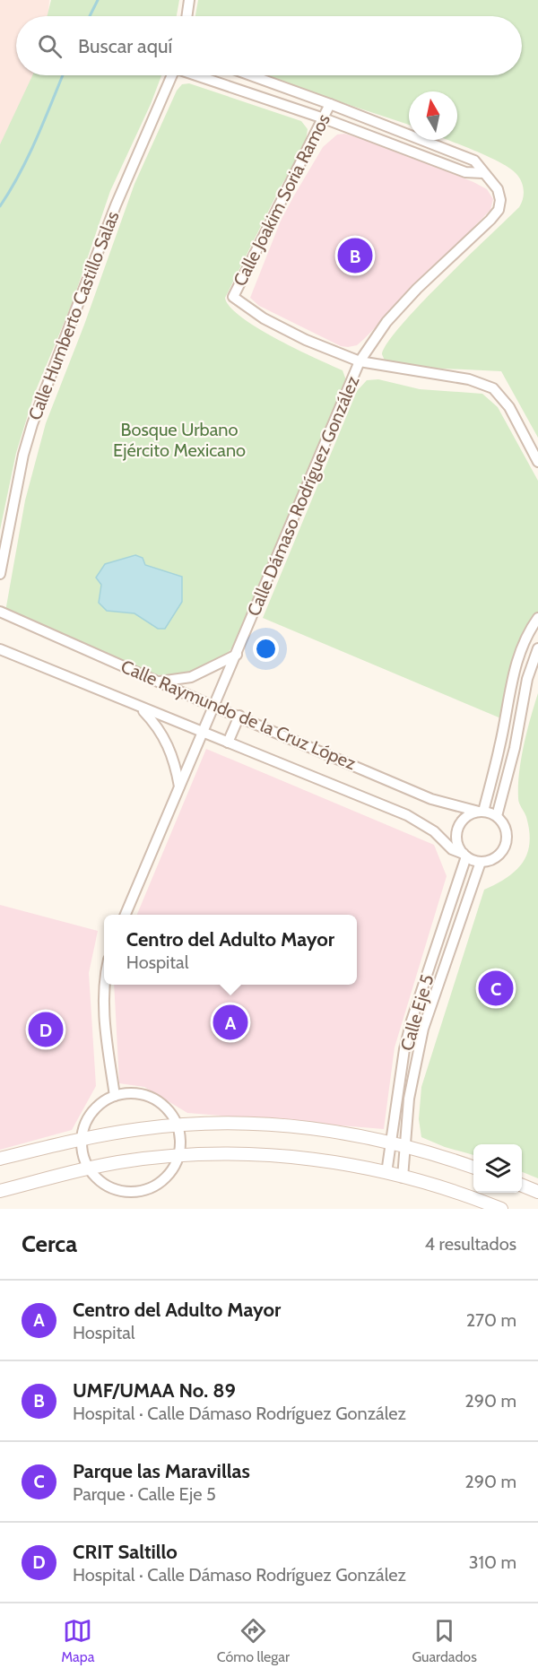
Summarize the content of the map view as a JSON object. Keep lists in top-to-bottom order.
{
  "streets": {
    "street": [
      "Calle Joakim Soria Ramos",
      "Calle Humberto Castillo Salas",
      "Calle Dámaso Rodríguez González",
      "Calle Raymundo de la Cruz López",
      "Calle Eje 5"
    ]
  },
  "crossings": [
    ["Calle Joakim Soria Ramos", "Calle Dámaso Rodríguez González"],
    ["Calle Dámaso Rodríguez González", "Calle Raymundo de la Cruz López"],
    ["Calle Raymundo de la Cruz López", "Calle Eje 5"]
  ],
  "parks": ["Bosque Urbano Ejército Mexicano"],
  "north": "top",
  "page": {
    "search": "Buscar aquí",
    "pins": [
      "B",
      "C",
      "A",
      "D"
    ],
    "popup": ["Centro del Adulto Mayor", "Hospital"],
    "heading": ["Cerca", "4 resultados"],
    "list": [
      {
        "mark": "A",
        "name": "Centro del Adulto Mayor",
        "note": "Hospital",
        "value": "270 m"
      },
      {
        "mark": "B",
        "name": "UMF/UMAA No. 89",
        "note": "Hospital · Calle Dámaso Rodríguez González",
        "value": "290 m"
      },
      {
        "mark": "C",
        "name": "Parque las Maravillas",
        "note": "Parque · Calle Eje 5",
        "value": "290 m"
      },
      {
        "mark": "D",
        "name": "CRIT Saltillo",
        "note": "Hospital · Calle Dámaso Rodríguez González",
        "value": "310 m"
      }
    ],
    "nav": ["Mapa", "Cómo llegar", "Guardados"]
  }
}
